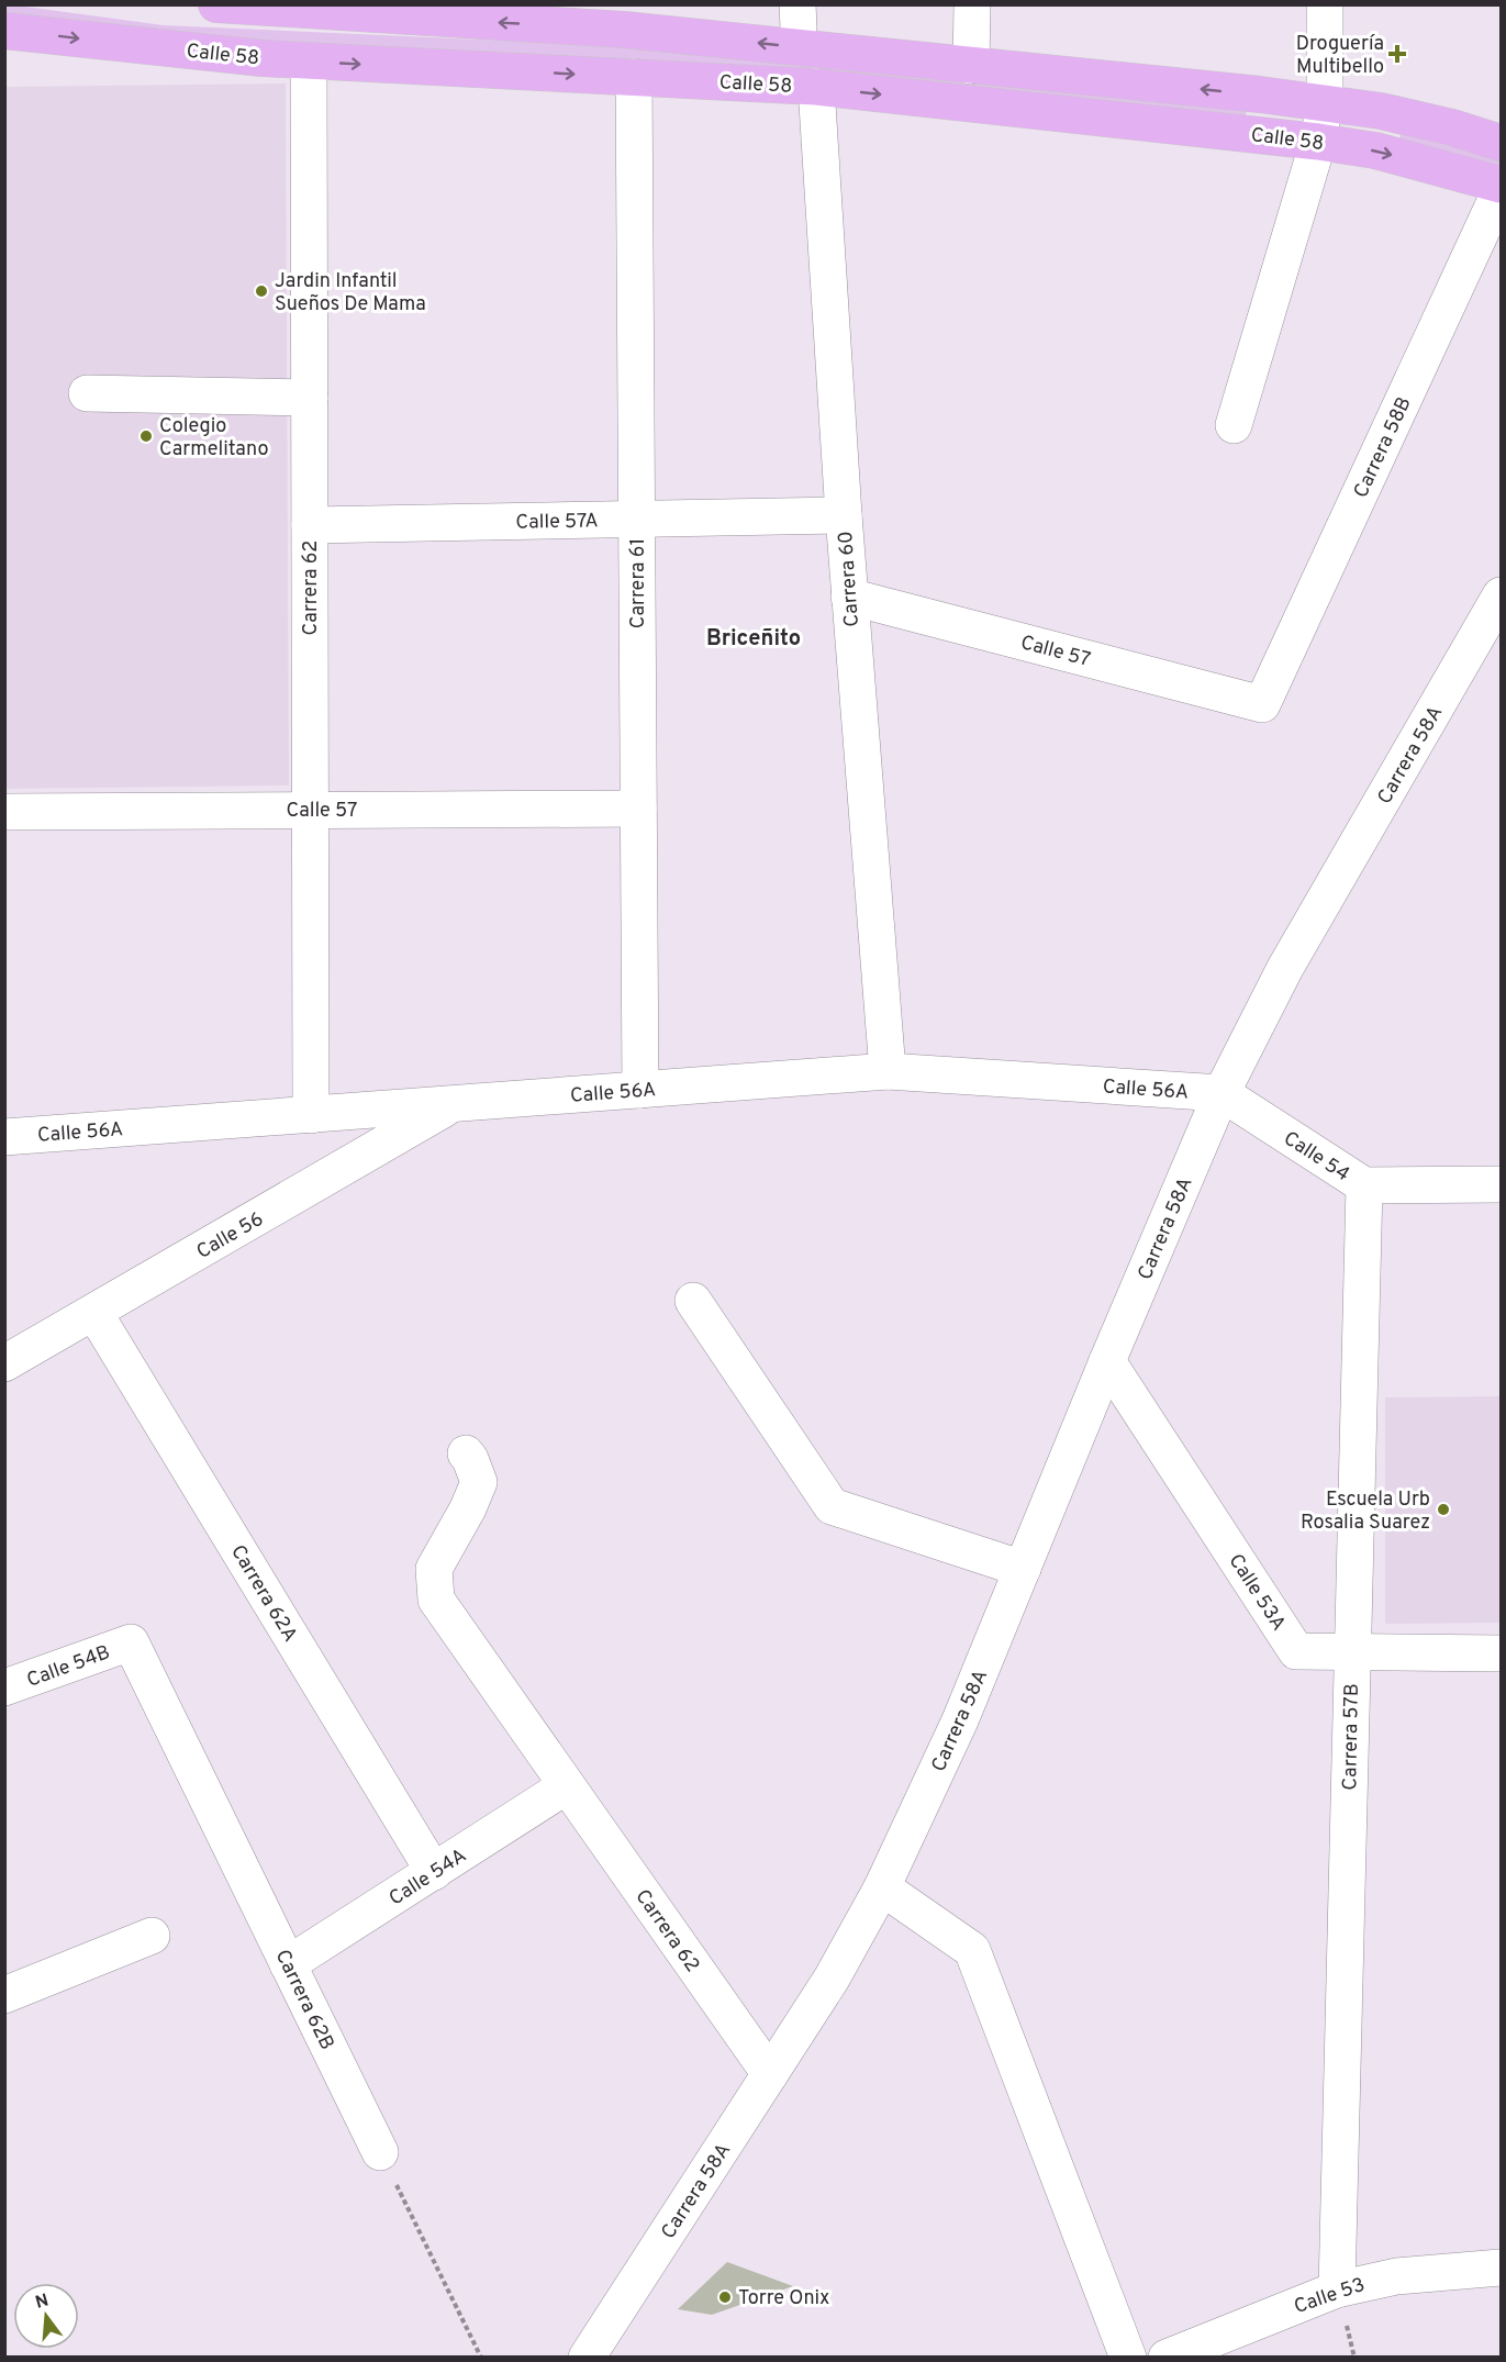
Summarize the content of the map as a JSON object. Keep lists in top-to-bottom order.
{
  "streets": {
    "main road": ["Calle 58"],
    "street": [
      "Carrera 58B",
      "Calle 57A",
      "Carrera 60",
      "Carrera 61",
      "Carrera 62",
      "Calle 57",
      "Carrera 58A",
      "Calle 56A",
      "Calle 54",
      "Calle 56",
      "Calle 53A",
      "Carrera 62A",
      "Calle 54B",
      "Carrera 57B",
      "Calle 54A",
      "Carrera 62B",
      "Calle 53"
    ]
  },
  "crossings": [
    ["Calle 58", "Carrera 60"],
    ["Calle 58", "Carrera 61"],
    ["Calle 58", "Carrera 62"],
    ["Carrera 58B", "Calle 57"],
    ["Calle 57A", "Carrera 60"],
    ["Calle 57A", "Carrera 61"],
    ["Calle 57A", "Carrera 62"],
    ["Carrera 60", "Calle 57"],
    ["Carrera 60", "Calle 56A"],
    ["Carrera 61", "Calle 57"],
    ["Carrera 61", "Calle 56A"],
    ["Carrera 62", "Calle 57"],
    ["Carrera 62", "Carrera 58A"],
    ["Carrera 62", "Calle 56A"],
    ["Carrera 62", "Calle 54A"],
    ["Carrera 58A", "Calle 56A"],
    ["Carrera 58A", "Calle 54"],
    ["Carrera 58A", "Calle 53A"],
    ["Calle 56A", "Calle 54"],
    ["Calle 56A", "Calle 56"],
    ["Calle 54", "Carrera 57B"],
    ["Calle 56", "Carrera 62A"],
    ["Calle 53A", "Carrera 57B"],
    ["Carrera 62A", "Calle 54A"],
    ["Calle 54B", "Carrera 62B"],
    ["Carrera 57B", "Calle 53"],
    ["Calle 54A", "Carrera 62B"]
  ],
  "districts": ["Briceñito"],
  "places": {
    "health": ["Droguería Multibello"],
    "other": [
      "Jardin Infantil Sueños De Mama",
      "Colegio Carmelitano",
      "Escuela Urb Rosalia Suarez",
      "Torre Onix"
    ]
  },
  "north": "top"
}
